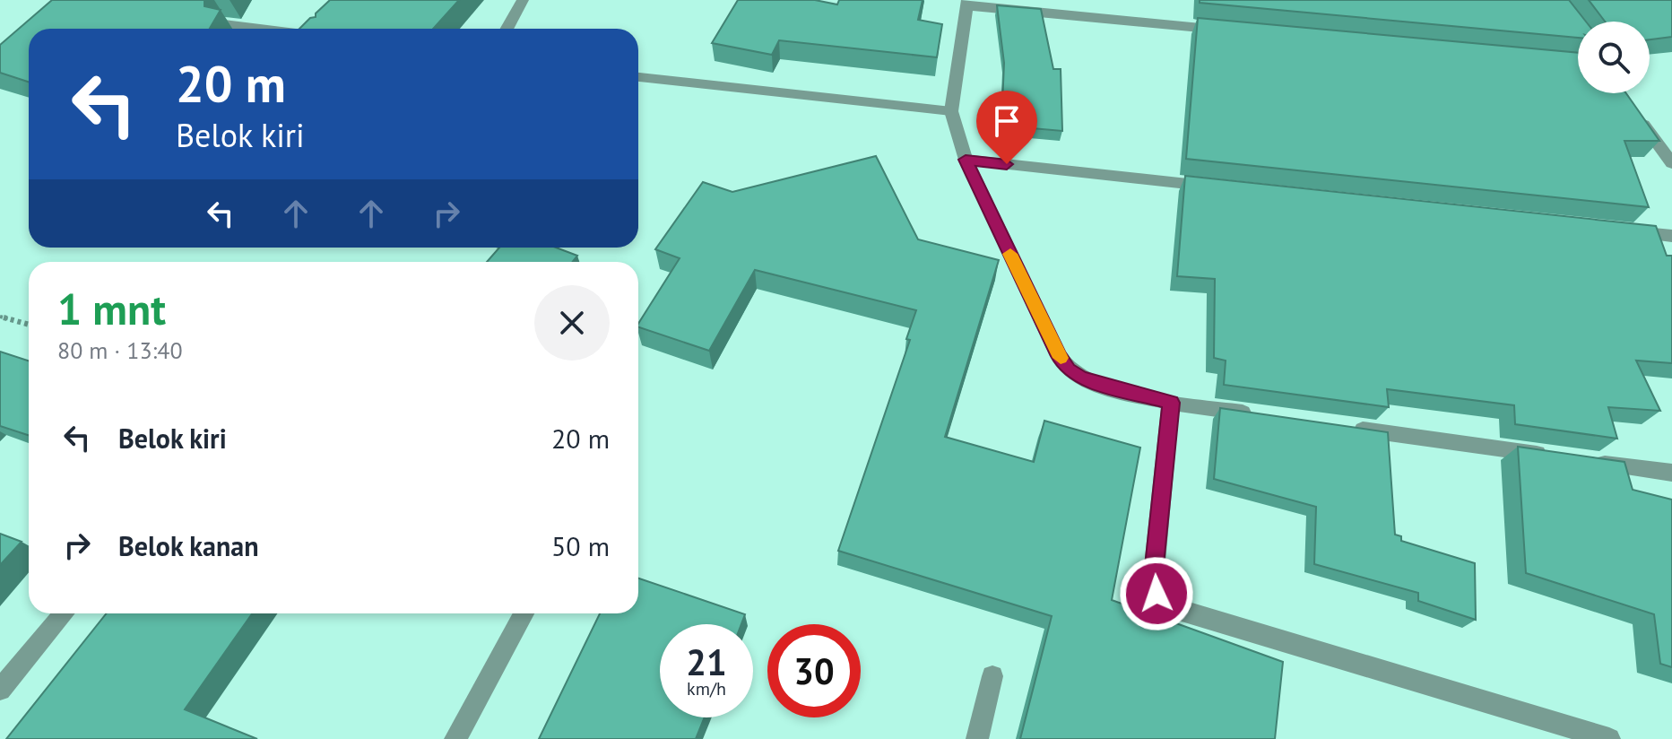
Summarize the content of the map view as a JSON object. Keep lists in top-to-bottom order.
{
  "page": {
    "turn": ["20 m", "Belok kiri"],
    "heading": ["1 mnt", "80 m · 13:40"],
    "list": [
      {
        "name": "Belok kiri",
        "value": "20 m"
      },
      {
        "name": "Belok kanan",
        "value": "50 m"
      }
    ],
    "speed": "21 km/h",
    "limit": "30"
  }
}
